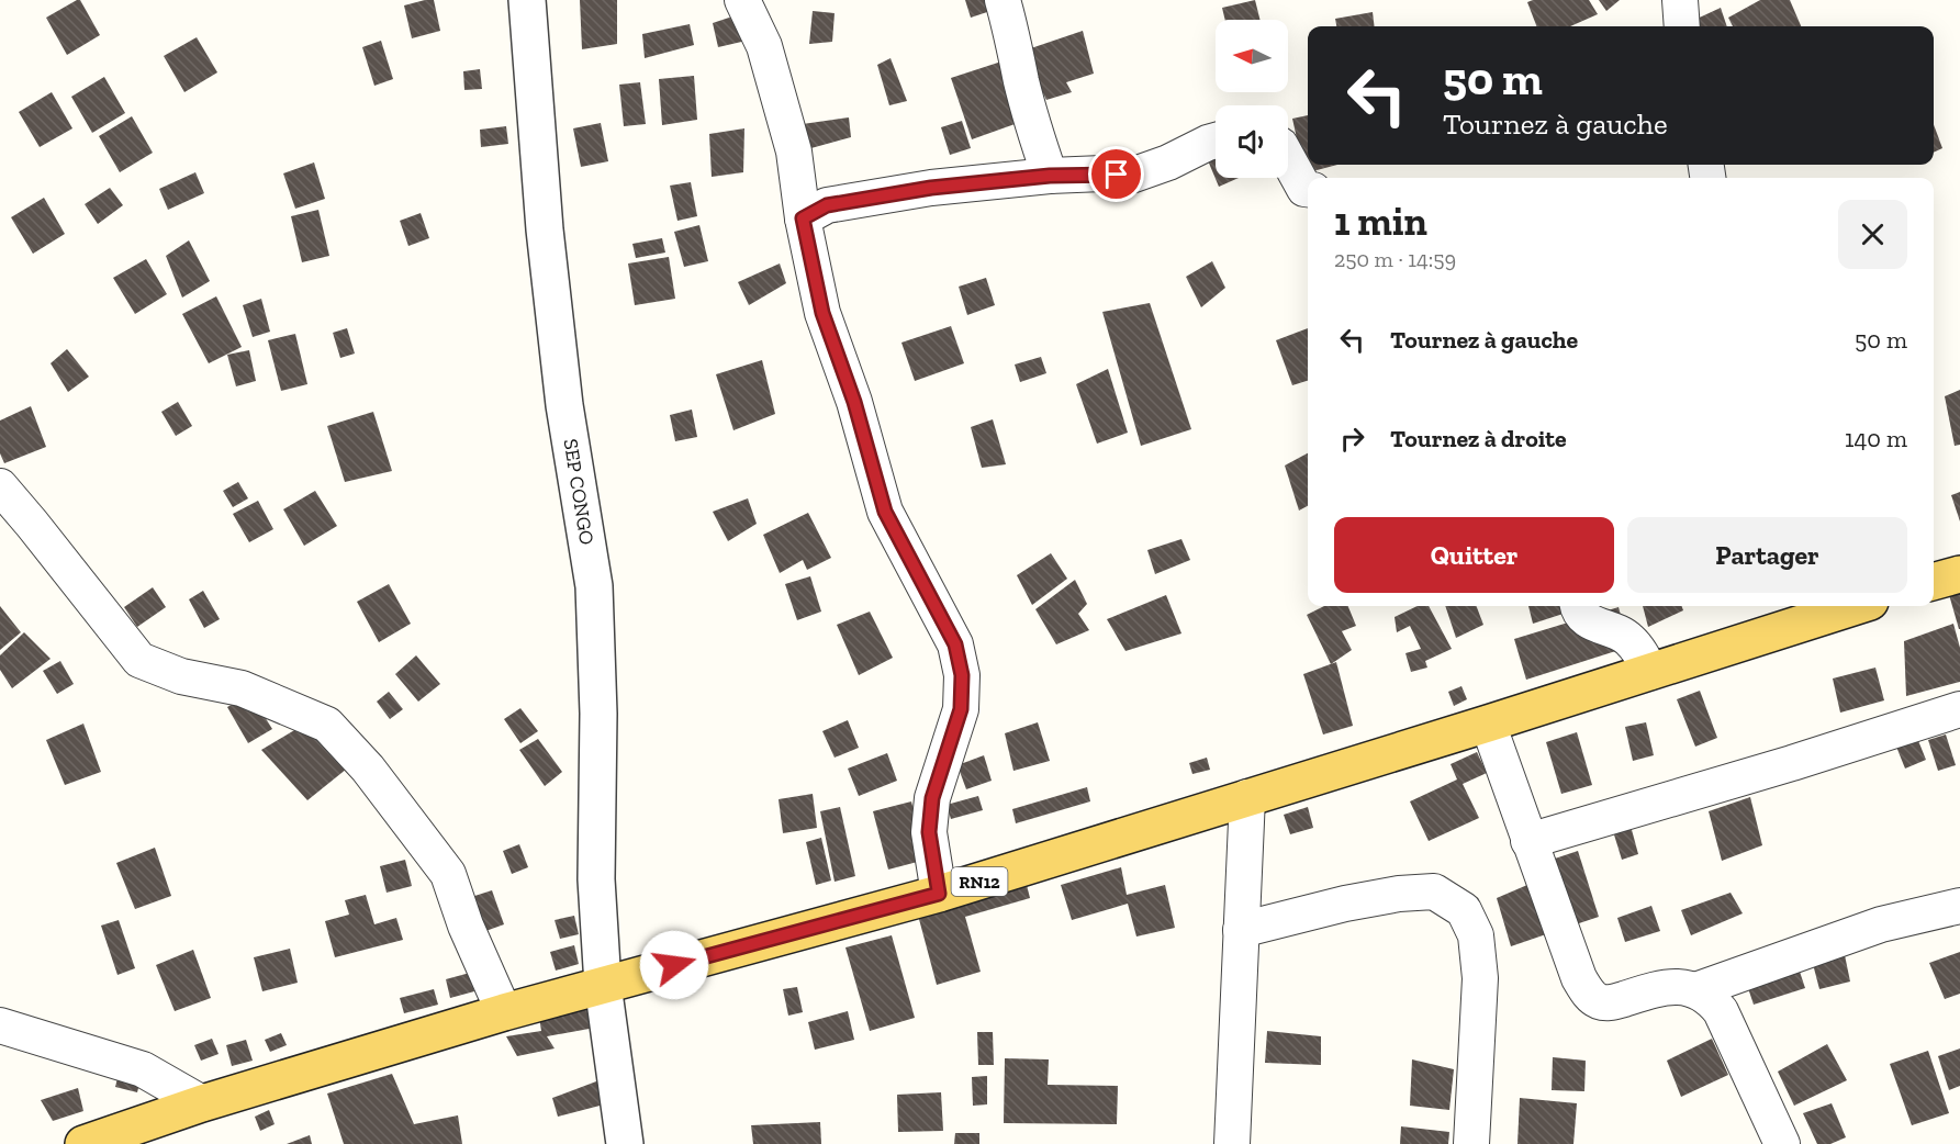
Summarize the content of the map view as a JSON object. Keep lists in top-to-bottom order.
{
  "streets": {
    "main road": ["RN12"],
    "street": ["SEP CONGO"]
  },
  "crossings": [
    ["SEP CONGO", "RN12"]
  ],
  "north": "left",
  "page": {
    "turn": ["50 m", "Tournez à gauche"],
    "heading": ["1 min", "250 m · 14:59"],
    "list": [
      {
        "name": "Tournez à gauche",
        "value": "50 m"
      },
      {
        "name": "Tournez à droite",
        "value": "140 m"
      }
    ],
    "buttons": ["Quitter", "Partager"]
  }
}
